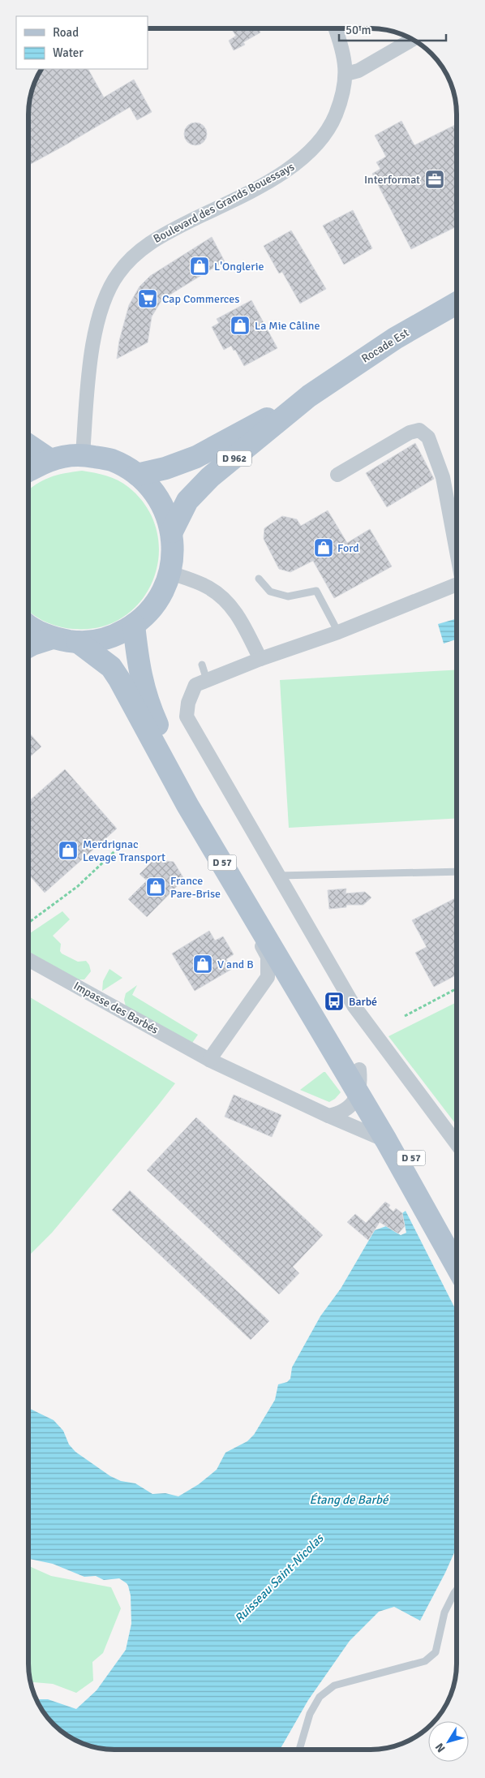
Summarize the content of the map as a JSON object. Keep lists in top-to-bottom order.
{
  "streets": {
    "main road": ["Rocade Est", "D 962", "D 57"],
    "street": ["Boulevard des Grands Bouessays", "Impasse des Barbés"]
  },
  "crossings": [
    ["Rocade Est", "D 962"],
    ["D 57", "Impasse des Barbés"]
  ],
  "water": ["Étang de Barbé", "Ruisseau Saint-Nicolas"],
  "places": {
    "office": ["Interformat"],
    "shop": [
      "L'Onglerie",
      "La Mie Câline",
      "Ford",
      "Merdrignac Levage Transport",
      "France Pare-Brise",
      "V and B"
    ],
    "supermarket": ["Cap Commerces"],
    "bus stop": ["Barbé"]
  },
  "legend": ["Road", "Water"],
  "scale_bar": "50 m",
  "north": "bottom left"
}
